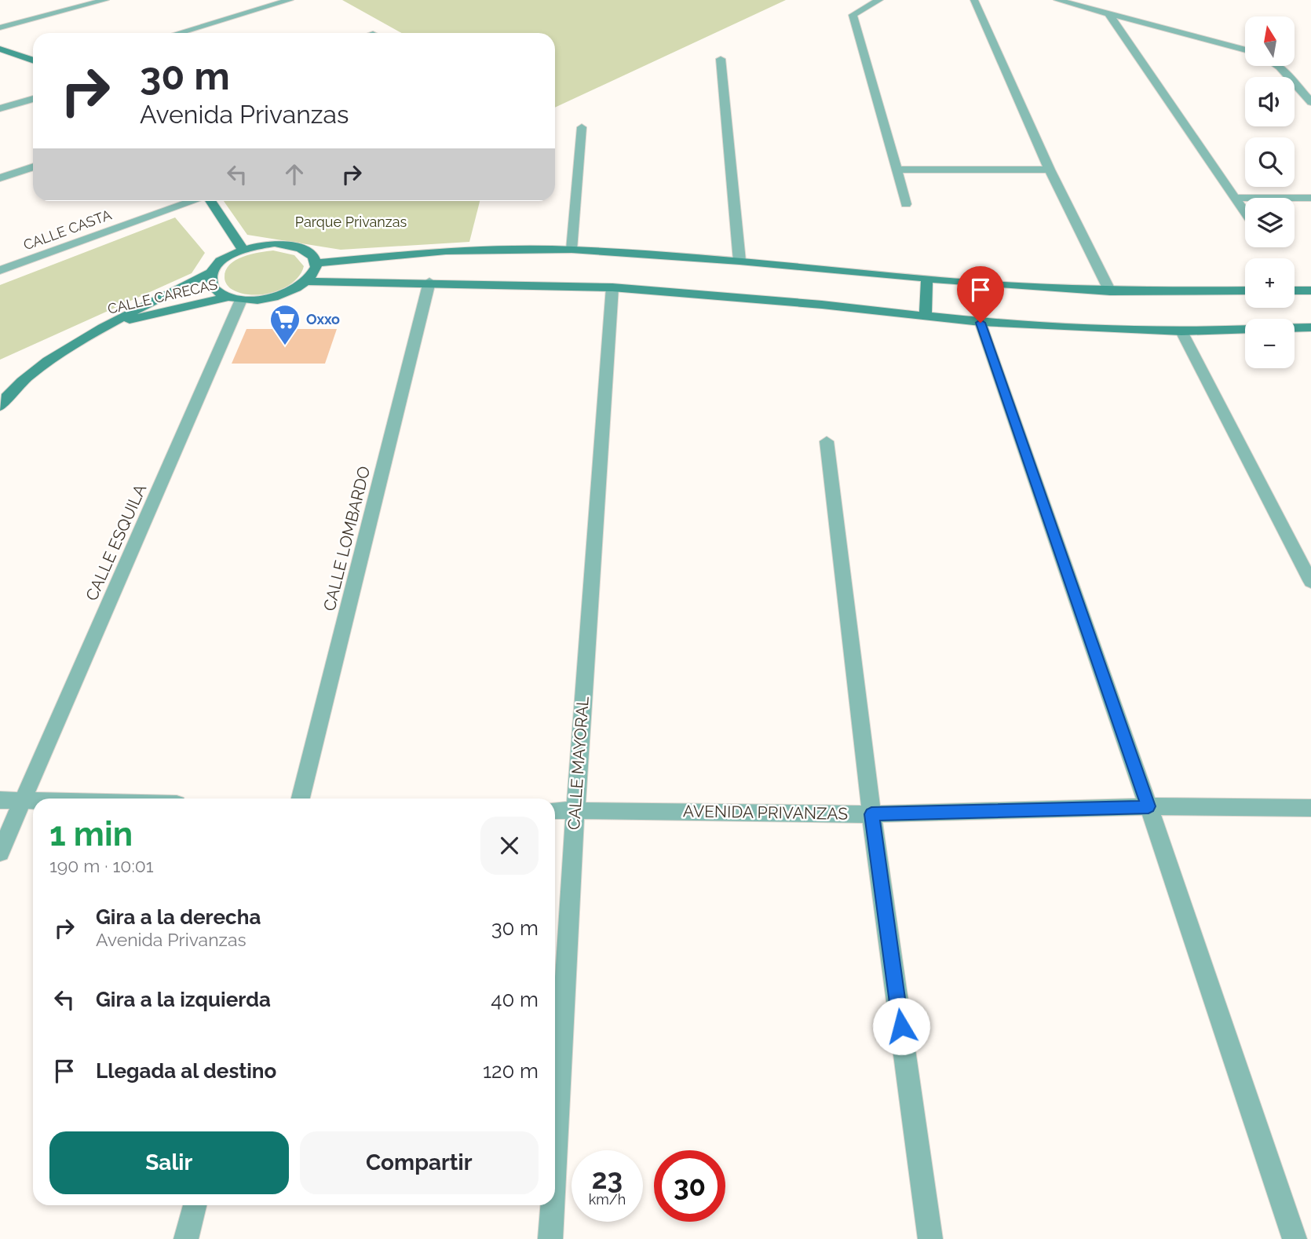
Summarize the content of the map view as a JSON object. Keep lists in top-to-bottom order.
{
  "streets": {
    "street": [
      "CALLE CASTA",
      "CALLE CARECAS",
      "CALLE LOMBARDO",
      "CALLE ESQUILA",
      "CALLE MAYORAL",
      "AVENIDA PRIVANZAS"
    ]
  },
  "crossings": [
    ["CALLE CARECAS", "CALLE ESQUILA"],
    ["CALLE MAYORAL", "AVENIDA PRIVANZAS"]
  ],
  "parks": ["Parque Privanzas"],
  "places": {
    "supermarket": ["Oxxo"]
  },
  "north": "top",
  "page": {
    "map_buttons": ["+", "−"],
    "turn": ["30 m", "Avenida Privanzas"],
    "heading": ["1 min", "190 m · 10:01"],
    "list": [
      {
        "name": "Gira a la derecha",
        "note": "Avenida Privanzas",
        "value": "30 m"
      },
      {
        "name": "Gira a la izquierda",
        "value": "40 m"
      },
      {
        "name": "Llegada al destino",
        "value": "120 m"
      }
    ],
    "buttons": ["Salir", "Compartir"],
    "speed": "23 km/h",
    "limit": "30"
  }
}
